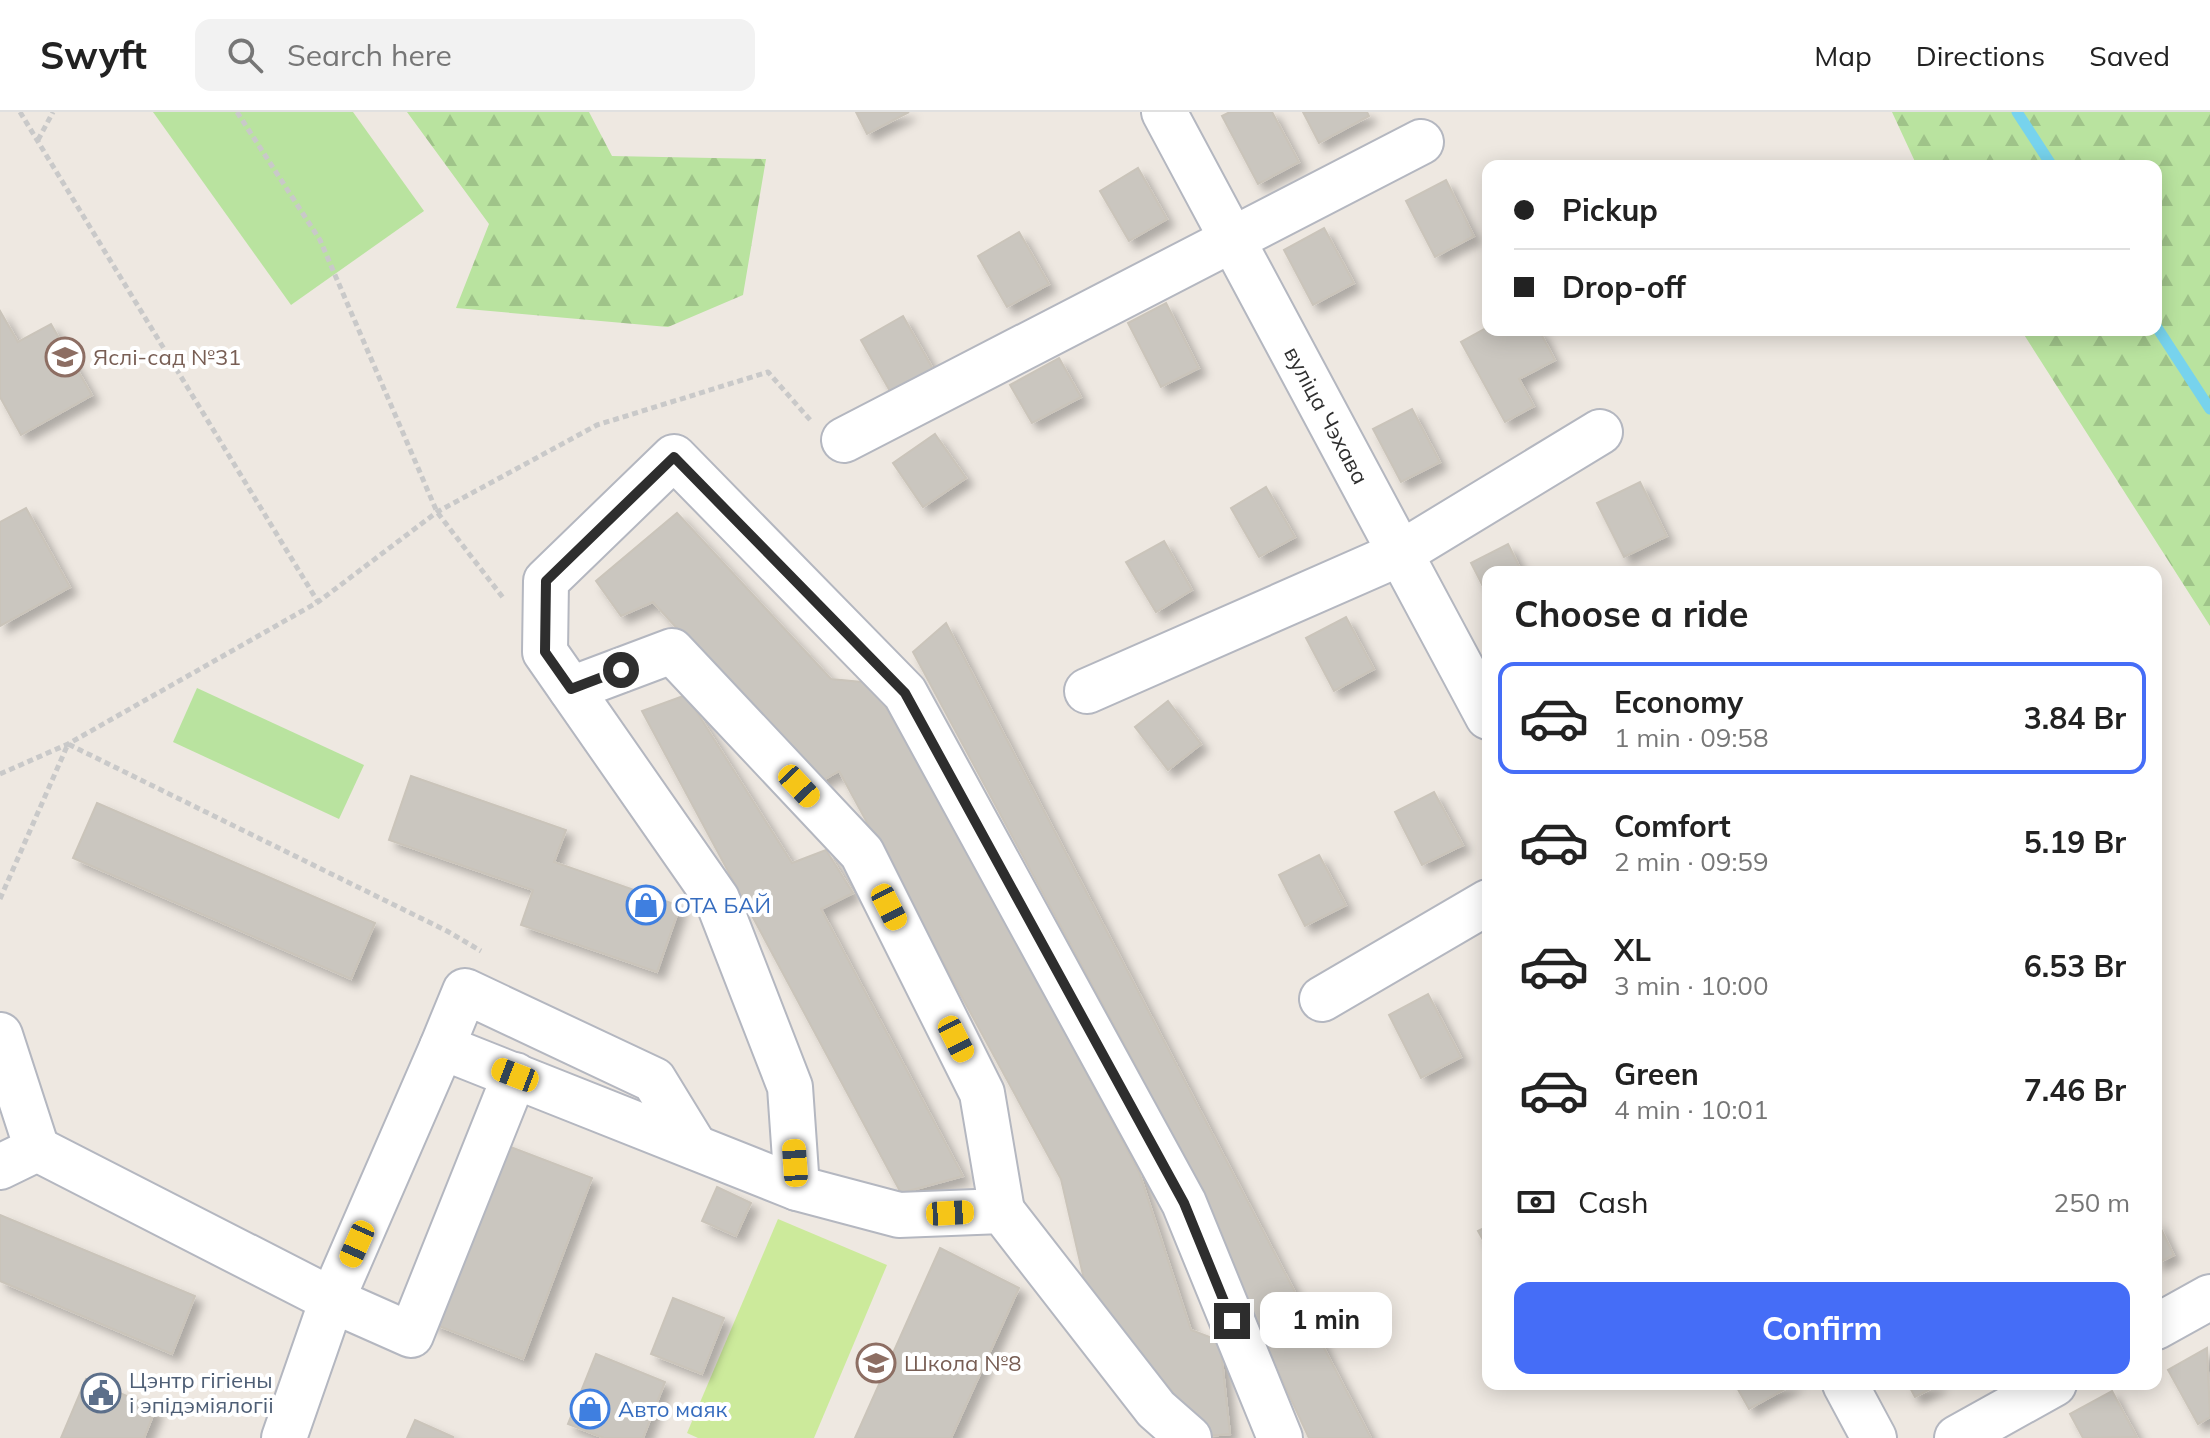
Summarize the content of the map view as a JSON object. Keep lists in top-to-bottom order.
{
  "streets": {
    "street": ["вуліца Чэхава"]
  },
  "places": {
    "school or university": ["Яслі-сад №31", "Школа №8"],
    "shop": ["ОТА БАЙ", "Авто маяк"],
    "public building": ["Цэнтр гігіены і эпідэміялогіі"]
  },
  "page": {
    "header": "Swyft",
    "search": "Search here",
    "nav": ["Map", "Directions", "Saved"],
    "banner": ["Pickup", "Drop-off"],
    "heading": "Choose a ride",
    "list": [
      {
        "name": "Economy",
        "note": "1 min · 09:58",
        "value": "3.84 Br"
      },
      {
        "name": "Comfort",
        "note": "2 min · 09:59",
        "value": "5.19 Br"
      },
      {
        "name": "XL",
        "note": "3 min · 10:00",
        "value": "6.53 Br"
      },
      {
        "name": "Green",
        "note": "4 min · 10:01",
        "value": "7.46 Br"
      }
    ],
    "pay": ["Cash", "250 m"],
    "buttons": "Confirm",
    "bubble": "1 min"
  }
}
